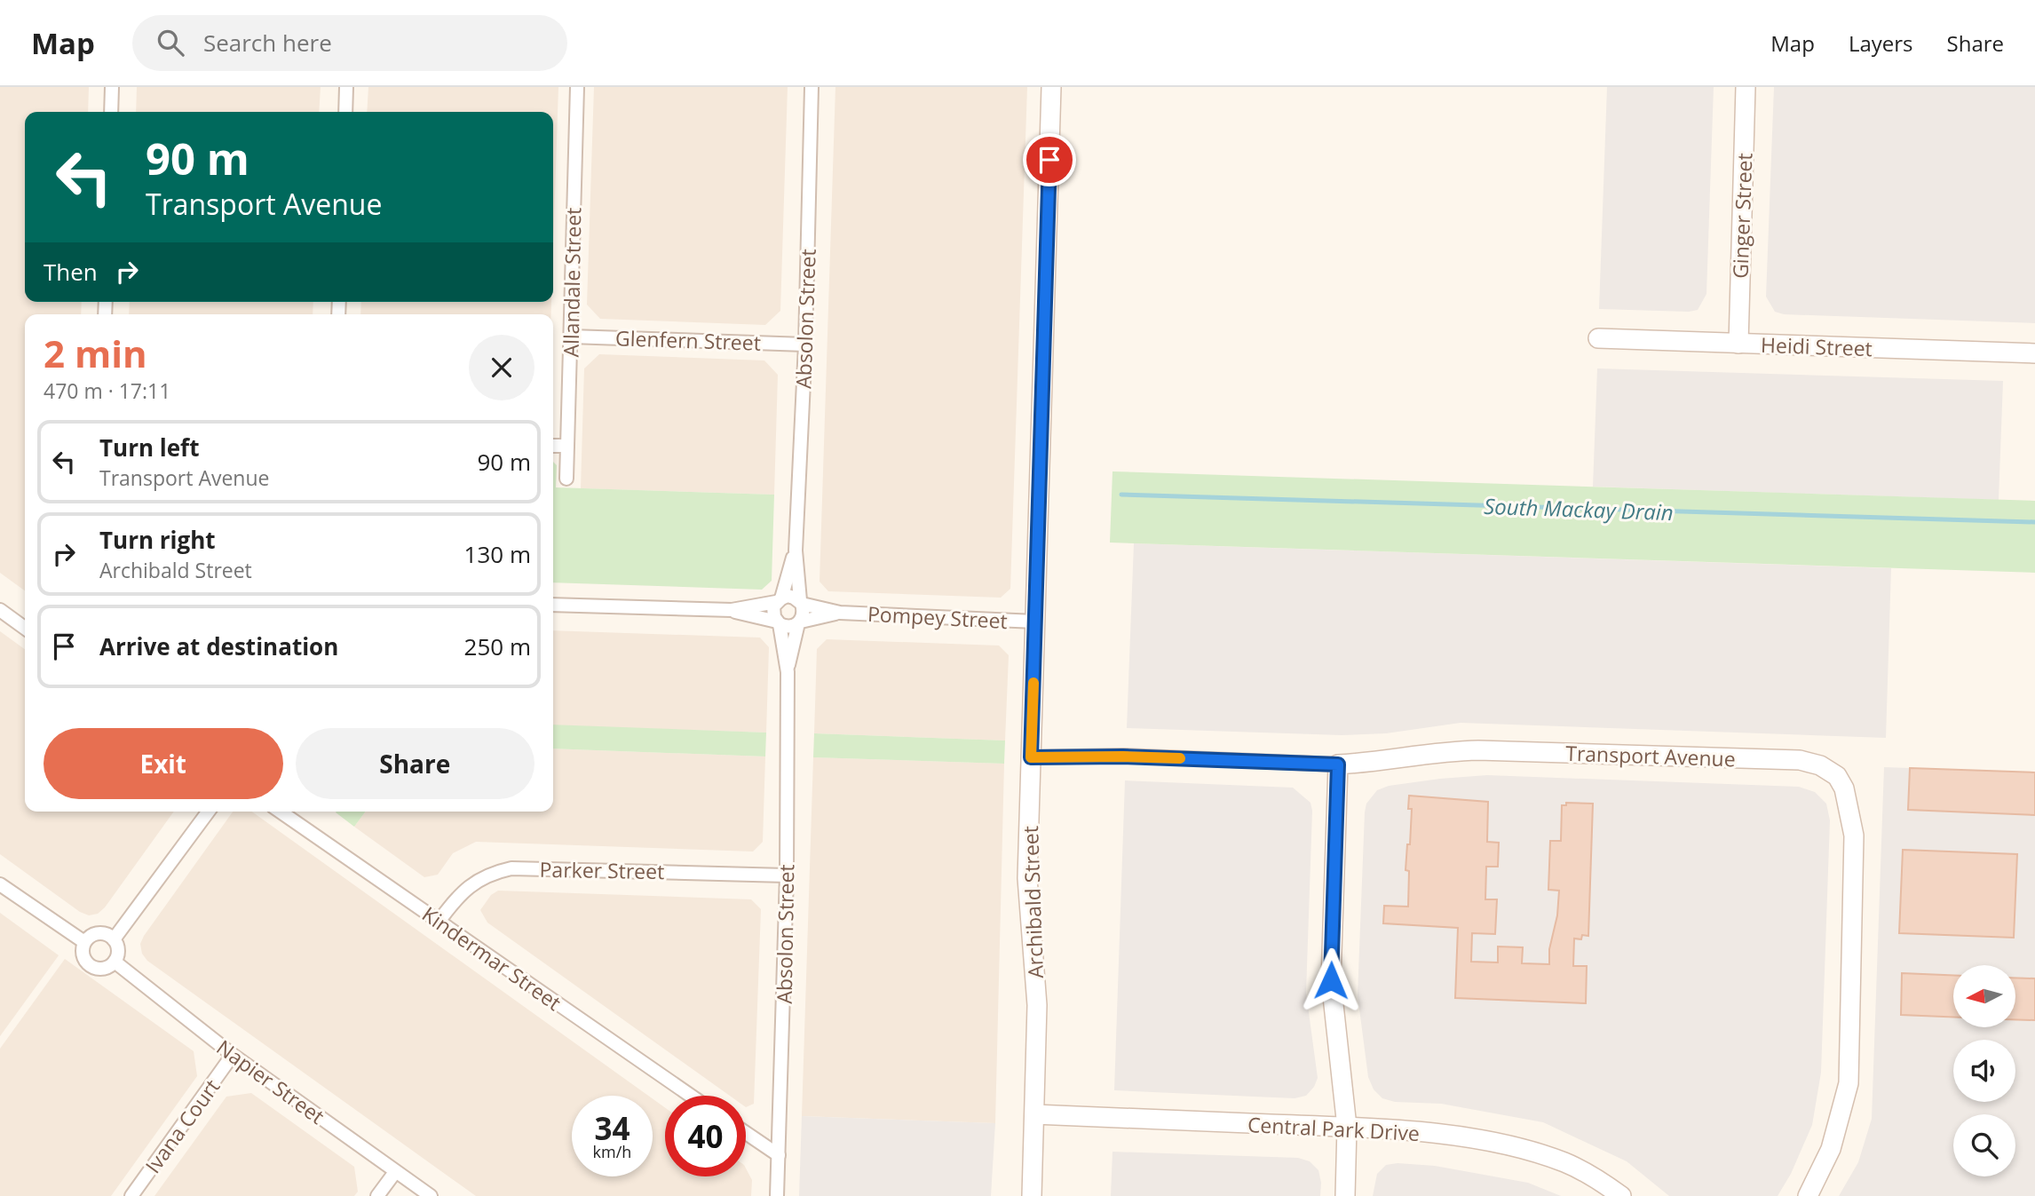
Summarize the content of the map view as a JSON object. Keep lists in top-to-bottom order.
{
  "streets": {
    "street": [
      "Ginger Street",
      "Allandale Street",
      "Absolon Street",
      "Glenfern Street",
      "Heidi Street",
      "Pompey Street",
      "Transport Avenue",
      "Parker Street",
      "Archibald Street",
      "Kindermar Street",
      "Napier Street",
      "Ivana Court",
      "Central Park Drive"
    ]
  },
  "crossings": [
    ["Ginger Street", "Heidi Street"],
    ["Allandale Street", "Glenfern Street"],
    ["Absolon Street", "Glenfern Street"],
    ["Absolon Street", "Pompey Street"],
    ["Absolon Street", "Parker Street"],
    ["Pompey Street", "Archibald Street"],
    ["Transport Avenue", "Archibald Street"],
    ["Parker Street", "Kindermar Street"],
    ["Archibald Street", "Central Park Drive"],
    ["Napier Street", "Ivana Court"]
  ],
  "water": ["South Mackay Drain"],
  "north": "left",
  "page": {
    "header": "Map",
    "search": "Search here",
    "nav": ["Map", "Layers", "Share"],
    "turn": ["90 m", "Transport Avenue"],
    "then": "Then",
    "heading": ["2 min", "470 m · 17:11"],
    "list": [
      {
        "name": "Turn left",
        "note": "Transport Avenue",
        "value": "90 m"
      },
      {
        "name": "Turn right",
        "note": "Archibald Street",
        "value": "130 m"
      },
      {
        "name": "Arrive at destination",
        "value": "250 m"
      }
    ],
    "buttons": ["Exit", "Share"],
    "speed": "34 km/h",
    "limit": "40"
  }
}
